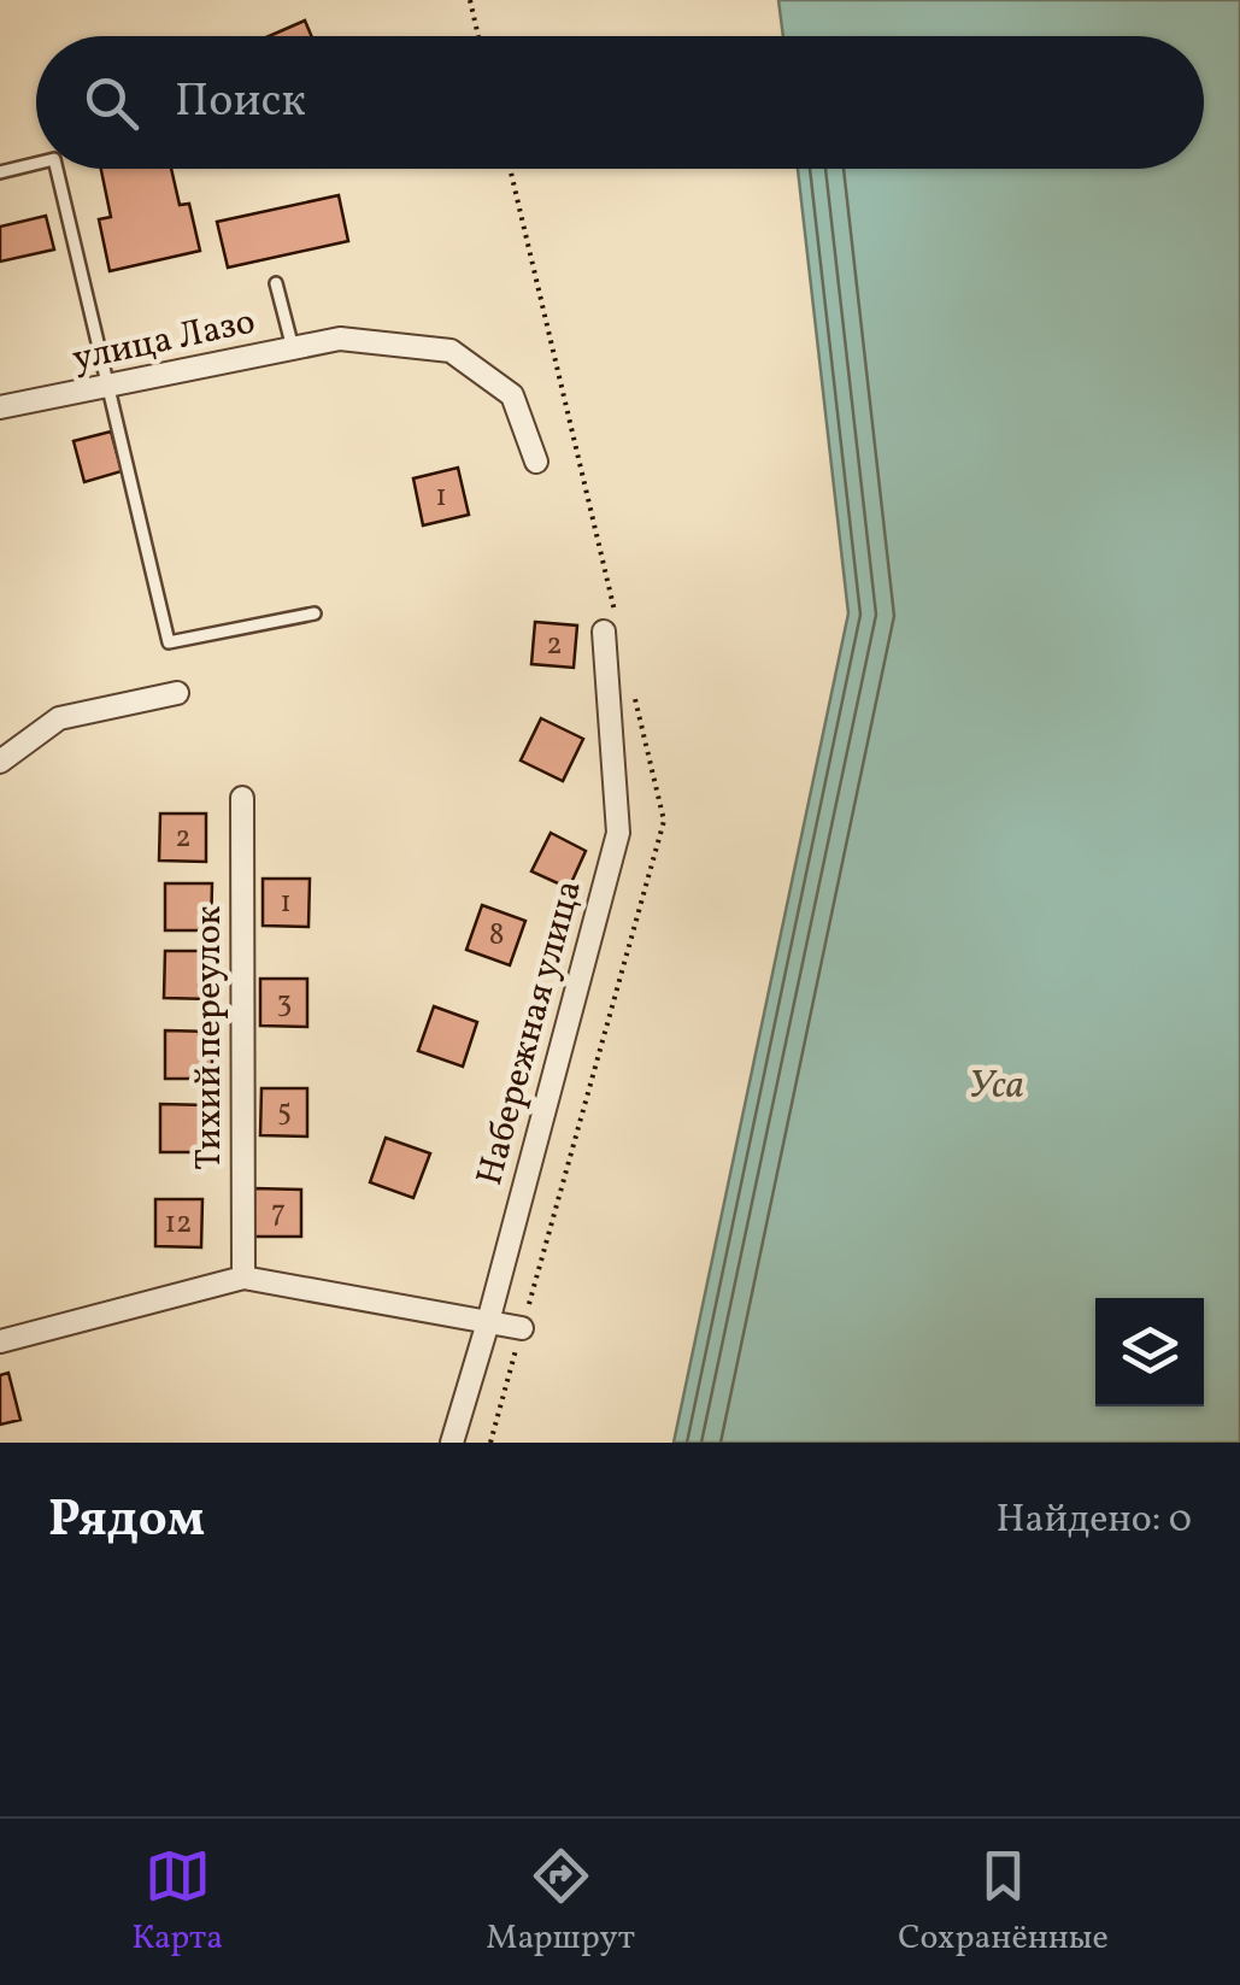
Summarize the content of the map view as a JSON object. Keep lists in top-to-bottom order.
{
  "streets": {
    "street": ["улица Лазо", "Набережная улица", "Тихий переулок"]
  },
  "water": ["Уса"],
  "house_numbers": [
    "1",
    "2",
    "2",
    "1",
    "8",
    "3",
    "5",
    "7",
    "12"
  ],
  "page": {
    "search": "Поиск",
    "heading": ["Рядом", "Найдено: 0"],
    "nav": ["Карта", "Маршрут", "Сохранённые"]
  }
}
